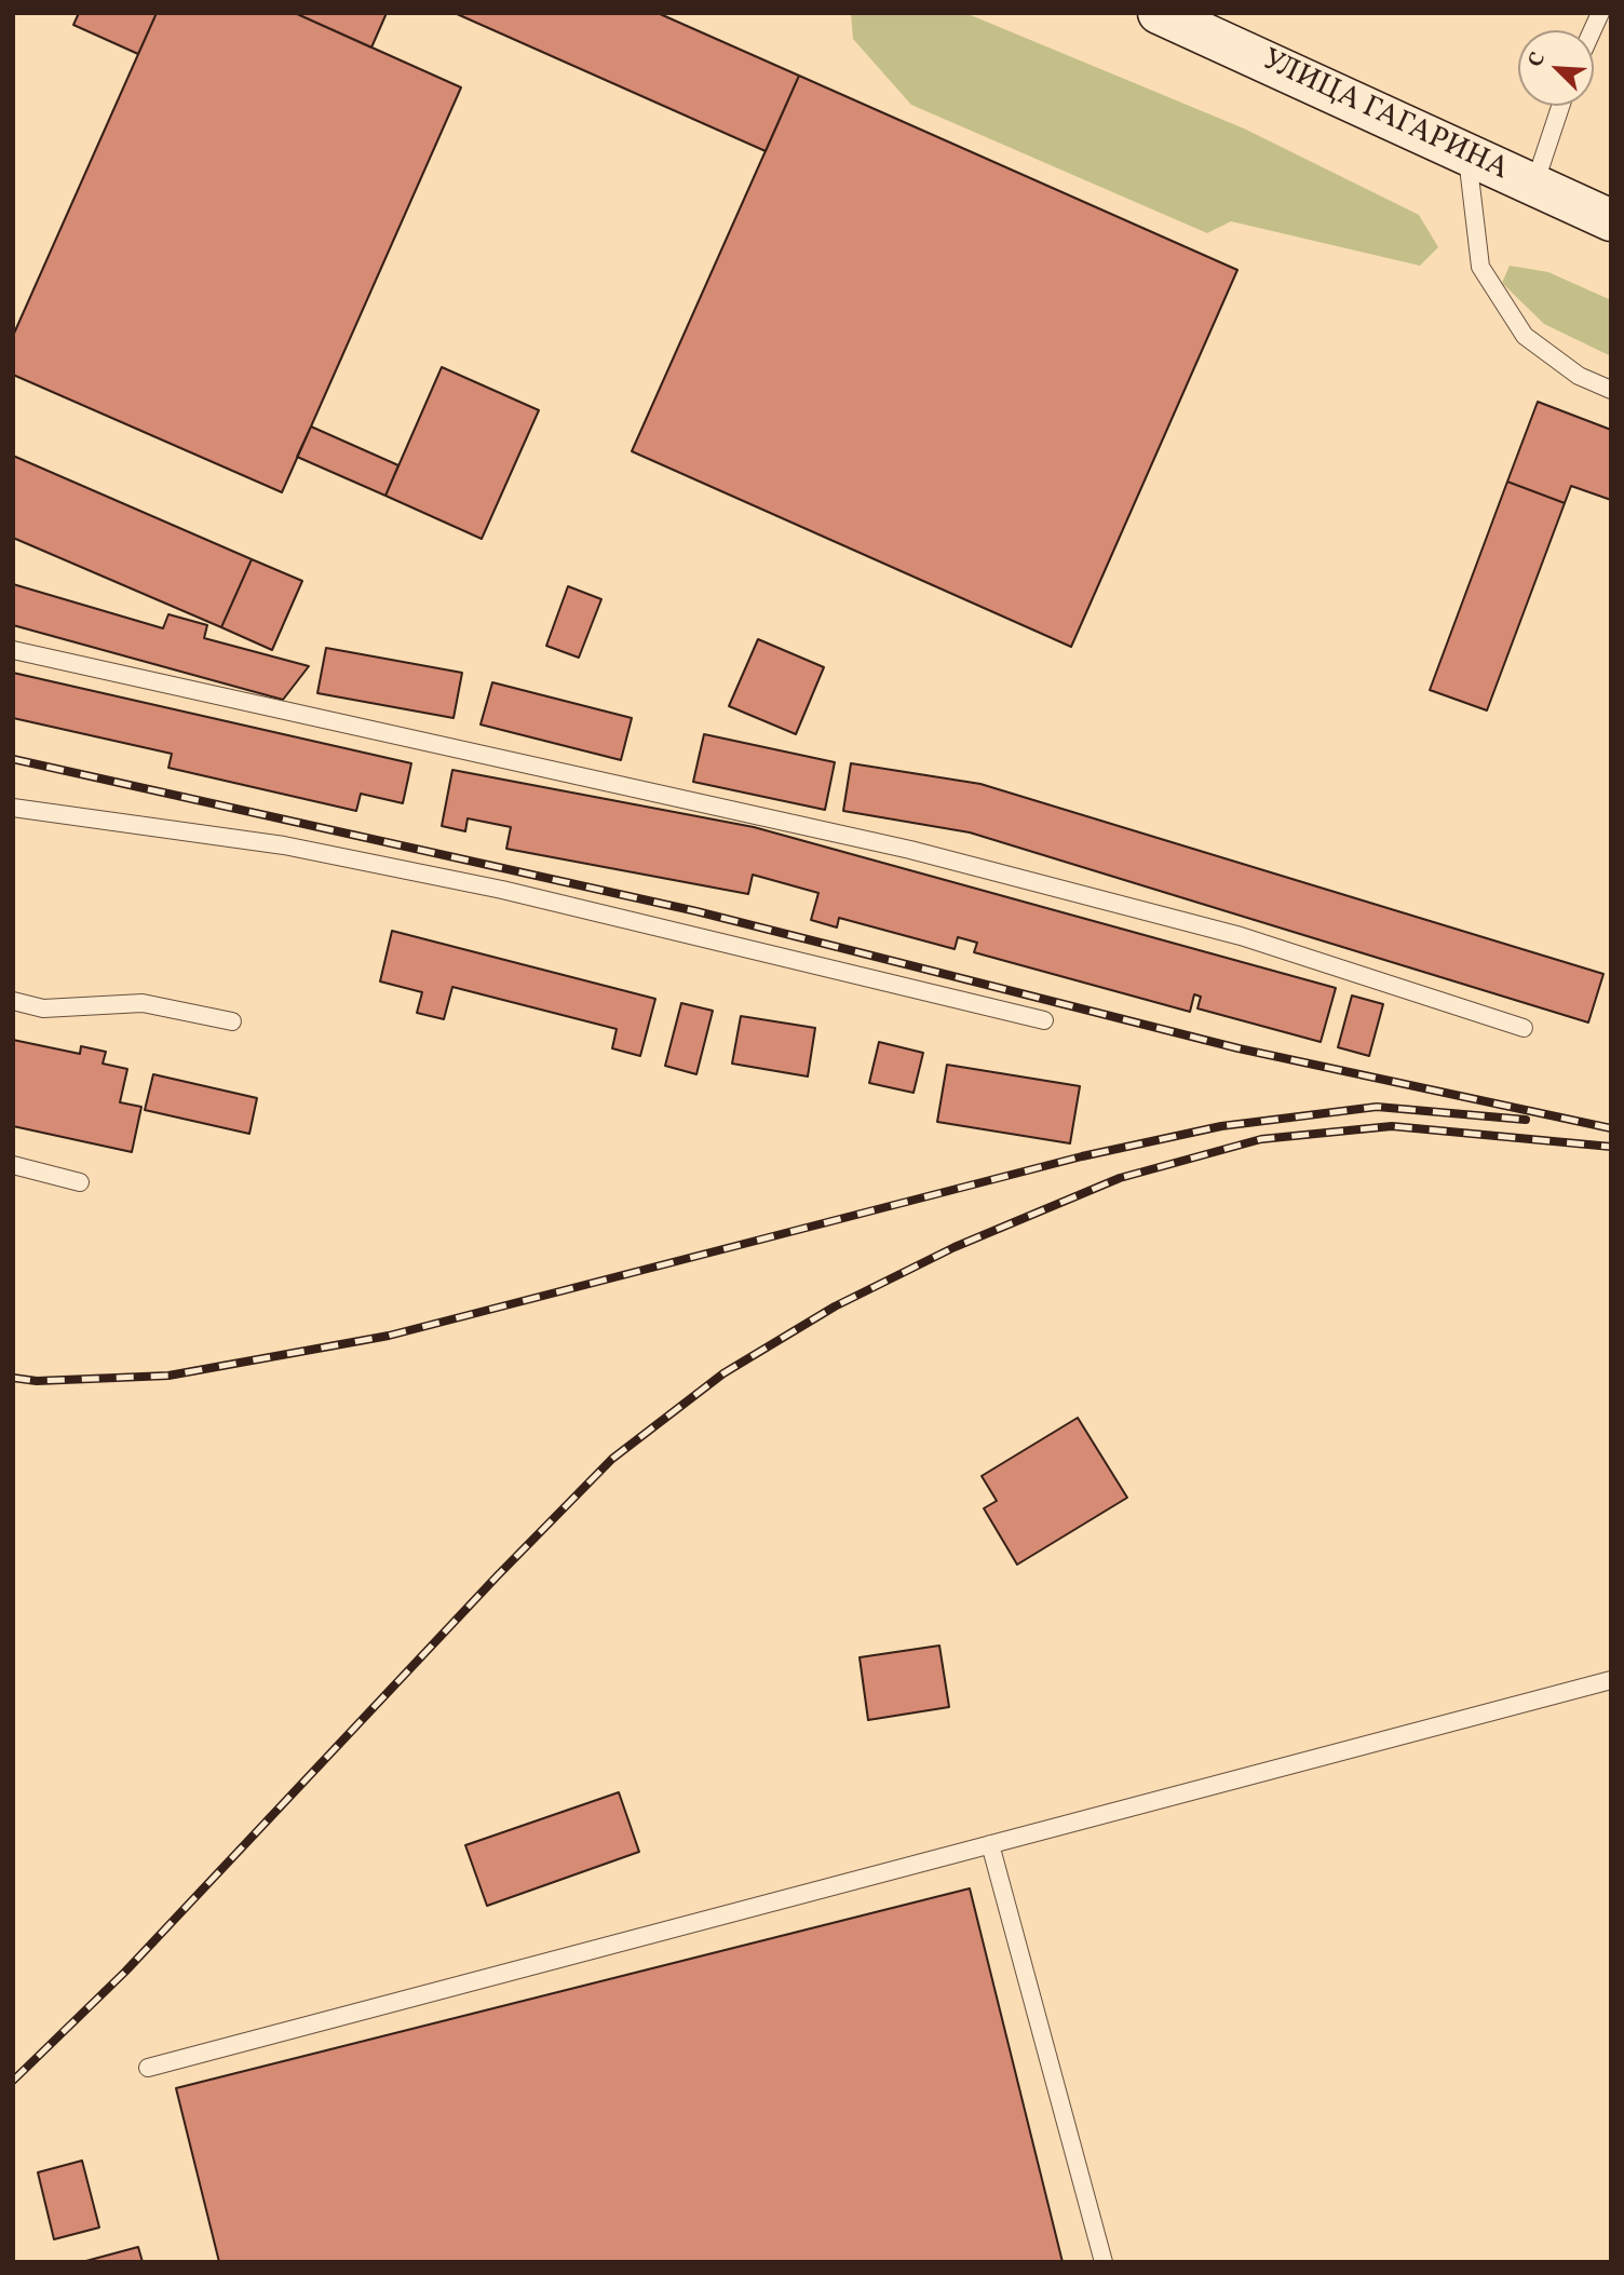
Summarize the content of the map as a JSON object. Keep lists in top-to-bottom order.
{
  "streets": {
    "main road": ["УЛИЦА ГАГАРИНА"]
  },
  "north": "top left"
}
